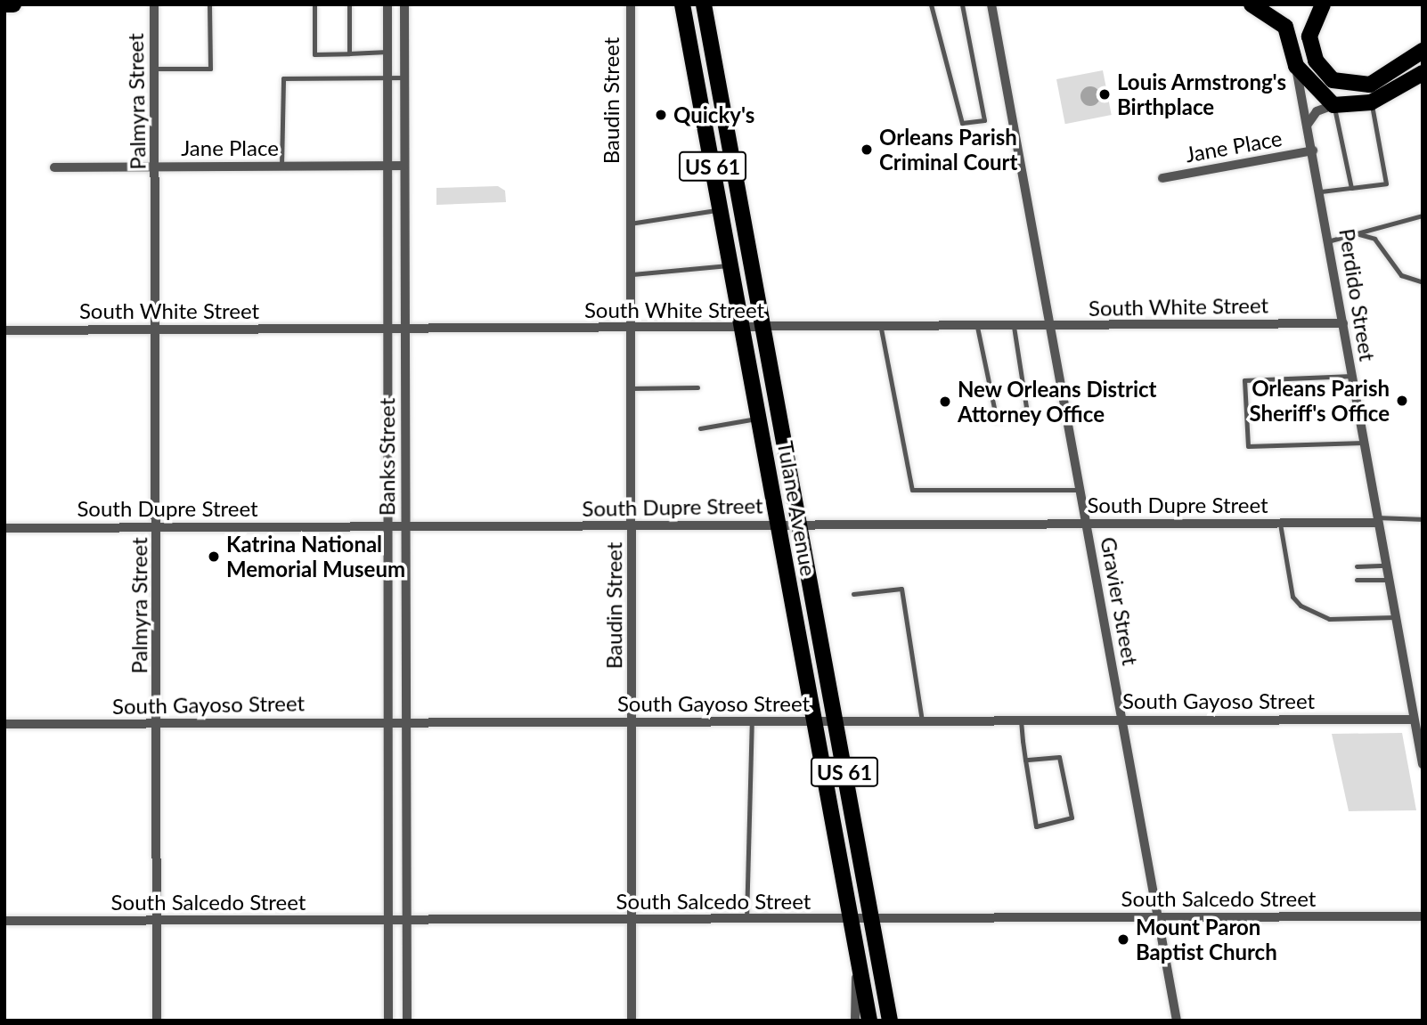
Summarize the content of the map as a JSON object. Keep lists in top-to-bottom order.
{
  "streets": {
    "main road": ["US 61", "Tulane Avenue"],
    "street": [
      "Baudin Street",
      "Palmyra Street",
      "Jane Place",
      "Perdido Street",
      "South White Street",
      "Banks Street",
      "South Dupre Street",
      "Gravier Street",
      "South Gayoso Street",
      "South Salcedo Street"
    ]
  },
  "crossings": [
    ["Baudin Street", "South White Street"],
    ["Baudin Street", "South Dupre Street"],
    ["Baudin Street", "South Gayoso Street"],
    ["Baudin Street", "South Salcedo Street"],
    ["Palmyra Street", "Jane Place"],
    ["Palmyra Street", "South White Street"],
    ["Palmyra Street", "South Dupre Street"],
    ["Palmyra Street", "South Gayoso Street"],
    ["Palmyra Street", "South Salcedo Street"],
    ["Jane Place", "Perdido Street"],
    ["Jane Place", "Banks Street"],
    ["Perdido Street", "South White Street"],
    ["Perdido Street", "South Dupre Street"],
    ["Perdido Street", "South Gayoso Street"],
    ["South White Street", "Banks Street"],
    ["South White Street", "Tulane Avenue"],
    ["South White Street", "Gravier Street"],
    ["Banks Street", "South Dupre Street"],
    ["Banks Street", "South Gayoso Street"],
    ["Banks Street", "South Salcedo Street"],
    ["South Dupre Street", "Tulane Avenue"],
    ["South Dupre Street", "Gravier Street"],
    ["Tulane Avenue", "South Gayoso Street"],
    ["Tulane Avenue", "South Salcedo Street"],
    ["Gravier Street", "South Gayoso Street"],
    ["Gravier Street", "South Salcedo Street"]
  ],
  "places": [
    "Louis Armstrong's Birthplace",
    "Quicky's",
    "Orleans Parish Criminal Court",
    "Orleans Parish Sheriff's Office",
    "New Orleans District Attorney Office",
    "Katrina National Memorial Museum",
    "Mount Paron Baptist Church"
  ]
}
